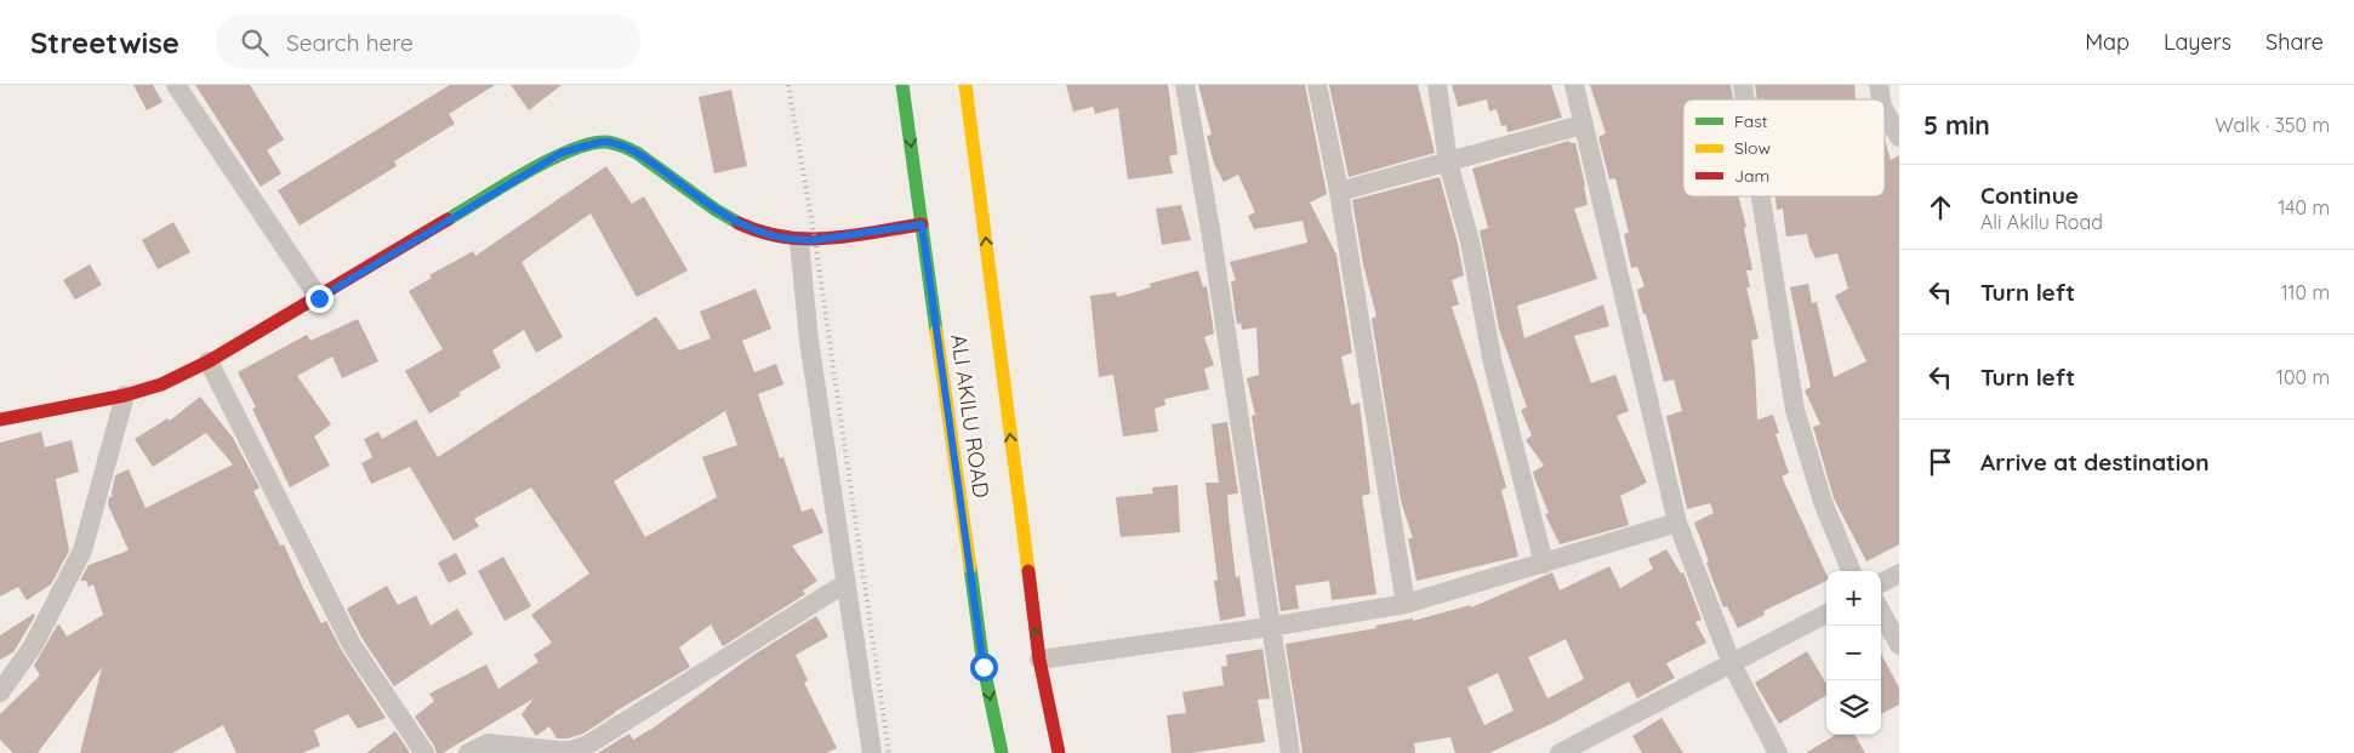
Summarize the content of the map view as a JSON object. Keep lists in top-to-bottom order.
{
  "streets": {
    "main road": ["ALI AKILU ROAD"]
  },
  "legend": ["Fast", "Slow", "Jam"],
  "page": {
    "header": "Streetwise",
    "search": "Search here",
    "nav": ["Map", "Layers", "Share"],
    "heading": ["5 min", "Walk · 350 m"],
    "list": [
      ["Continue", "Ali Akilu Road", "140 m"],
      ["Turn left", "110 m"],
      ["Turn left", "100 m"],
      "Arrive at destination"
    ],
    "map_buttons": ["+", "−"]
  }
}
